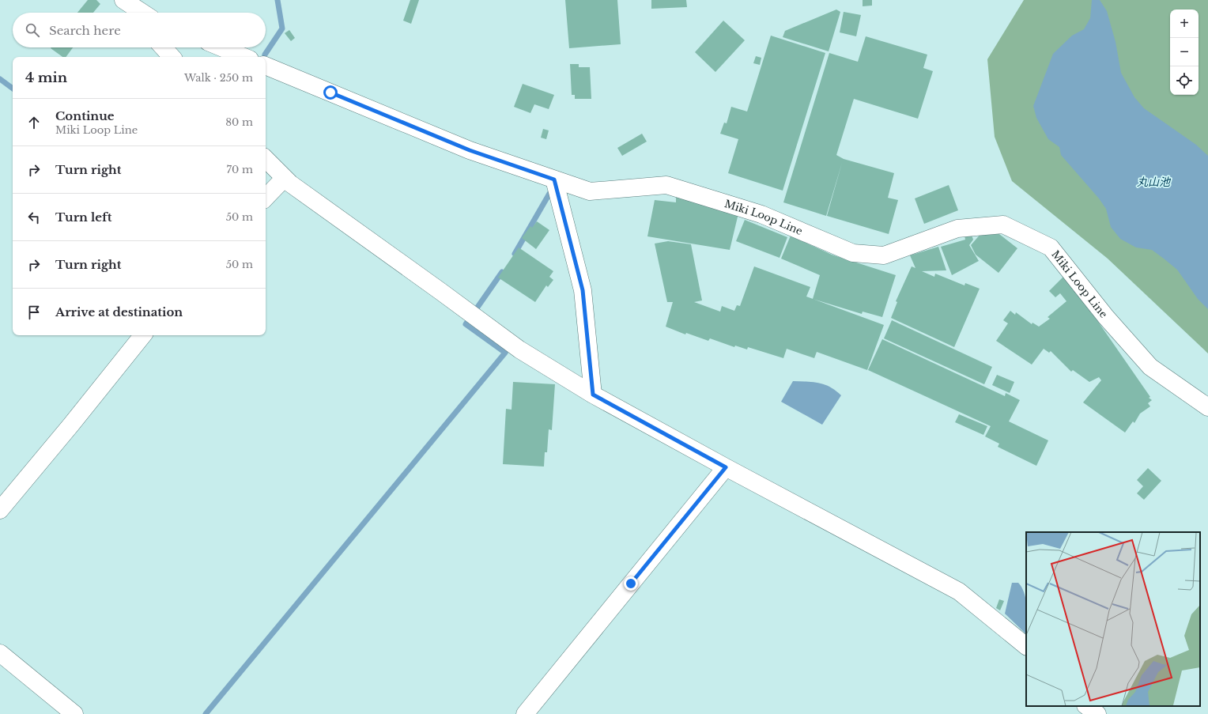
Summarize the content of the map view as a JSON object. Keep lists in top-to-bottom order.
{
  "streets": {
    "street": ["Miki Loop Line"]
  },
  "water": ["丸山池"],
  "page": {
    "map_buttons": ["+", "−"],
    "search": "Search here",
    "heading": ["4 min", "Walk · 250 m"],
    "list": [
      ["Continue", "Miki Loop Line", "80 m"],
      ["Turn right", "70 m"],
      ["Turn left", "50 m"],
      ["Turn right", "50 m"],
      "Arrive at destination"
    ]
  }
}
